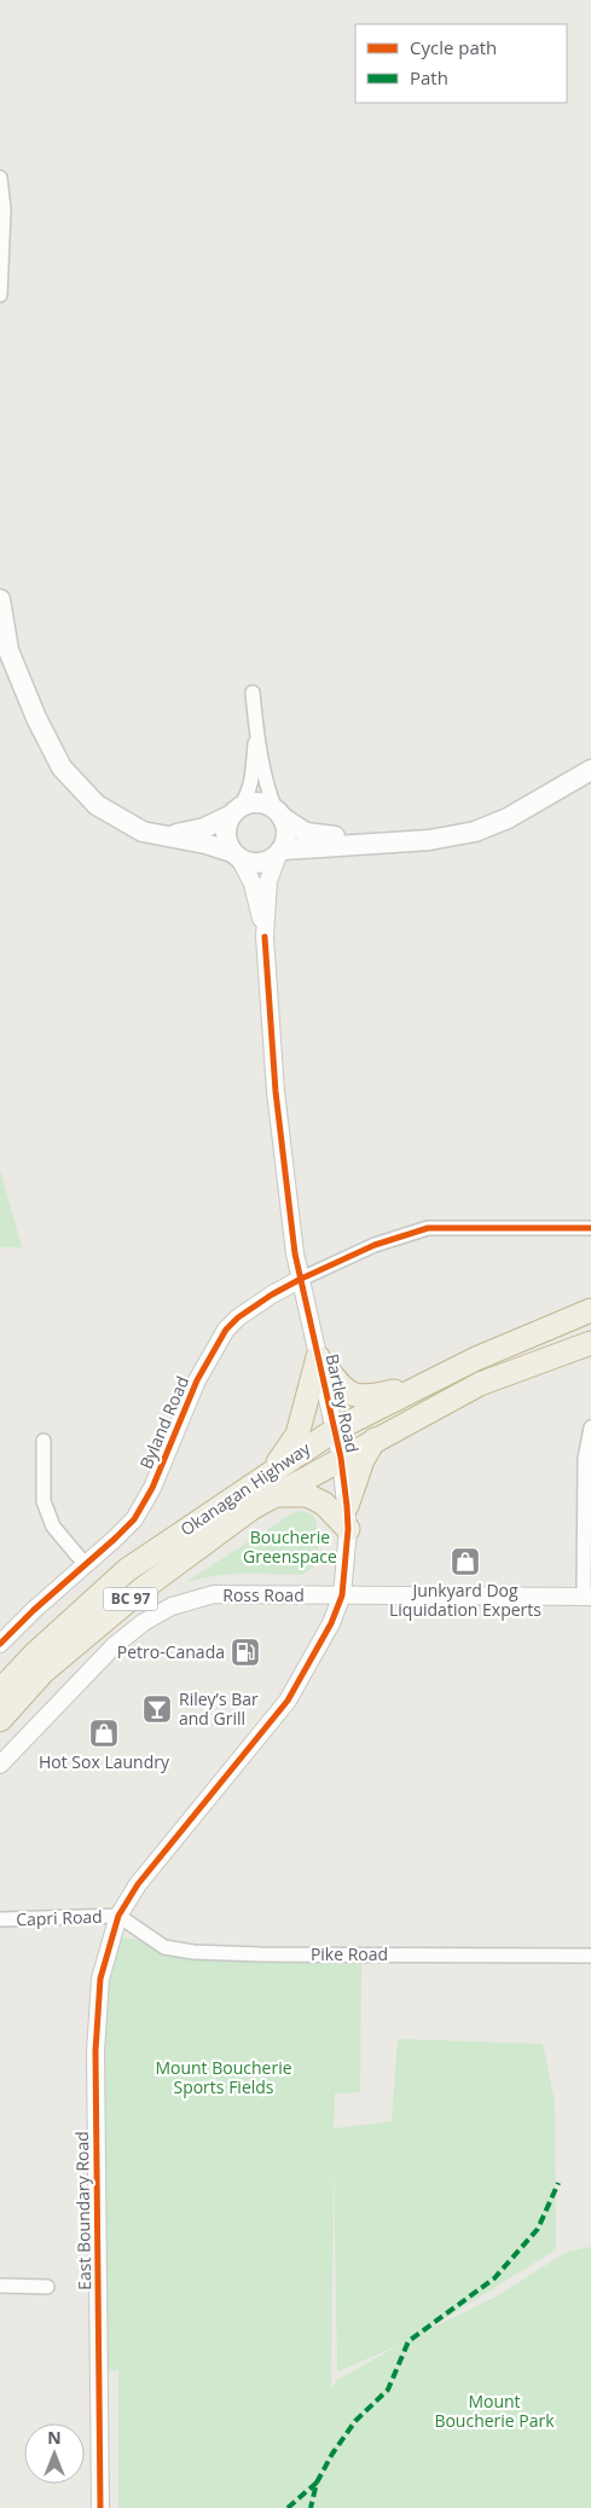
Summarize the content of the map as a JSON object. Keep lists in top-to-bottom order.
{
  "streets": {
    "highway": ["Okanagan Highway", "BC 97"],
    "street": [
      "Bartley Road",
      "Byland Road",
      "Ross Road",
      "Capri Road",
      "Pike Road",
      "East Boundary Road"
    ]
  },
  "crossings": [
    ["Bartley Road", "Byland Road"],
    ["Bartley Road", "Okanagan Highway"],
    ["Bartley Road", "Ross Road"],
    ["Bartley Road", "Capri Road"],
    ["Bartley Road", "Pike Road"],
    ["Bartley Road", "East Boundary Road"],
    ["Capri Road", "Pike Road"],
    ["Capri Road", "East Boundary Road"],
    ["Pike Road", "East Boundary Road"]
  ],
  "parks": ["Boucherie Greenspace", "Mount Boucherie Sports Fields", "Mount Boucherie Park"],
  "places": {
    "shop": ["Junkyard Dog Liquidation Experts", "Hot Sox Laundry"],
    "fuel station": ["Petro-Canada"],
    "bar": ["Riley’s Bar and Grill"]
  },
  "legend": ["Cycle path", "Path"],
  "north": "top"
}
